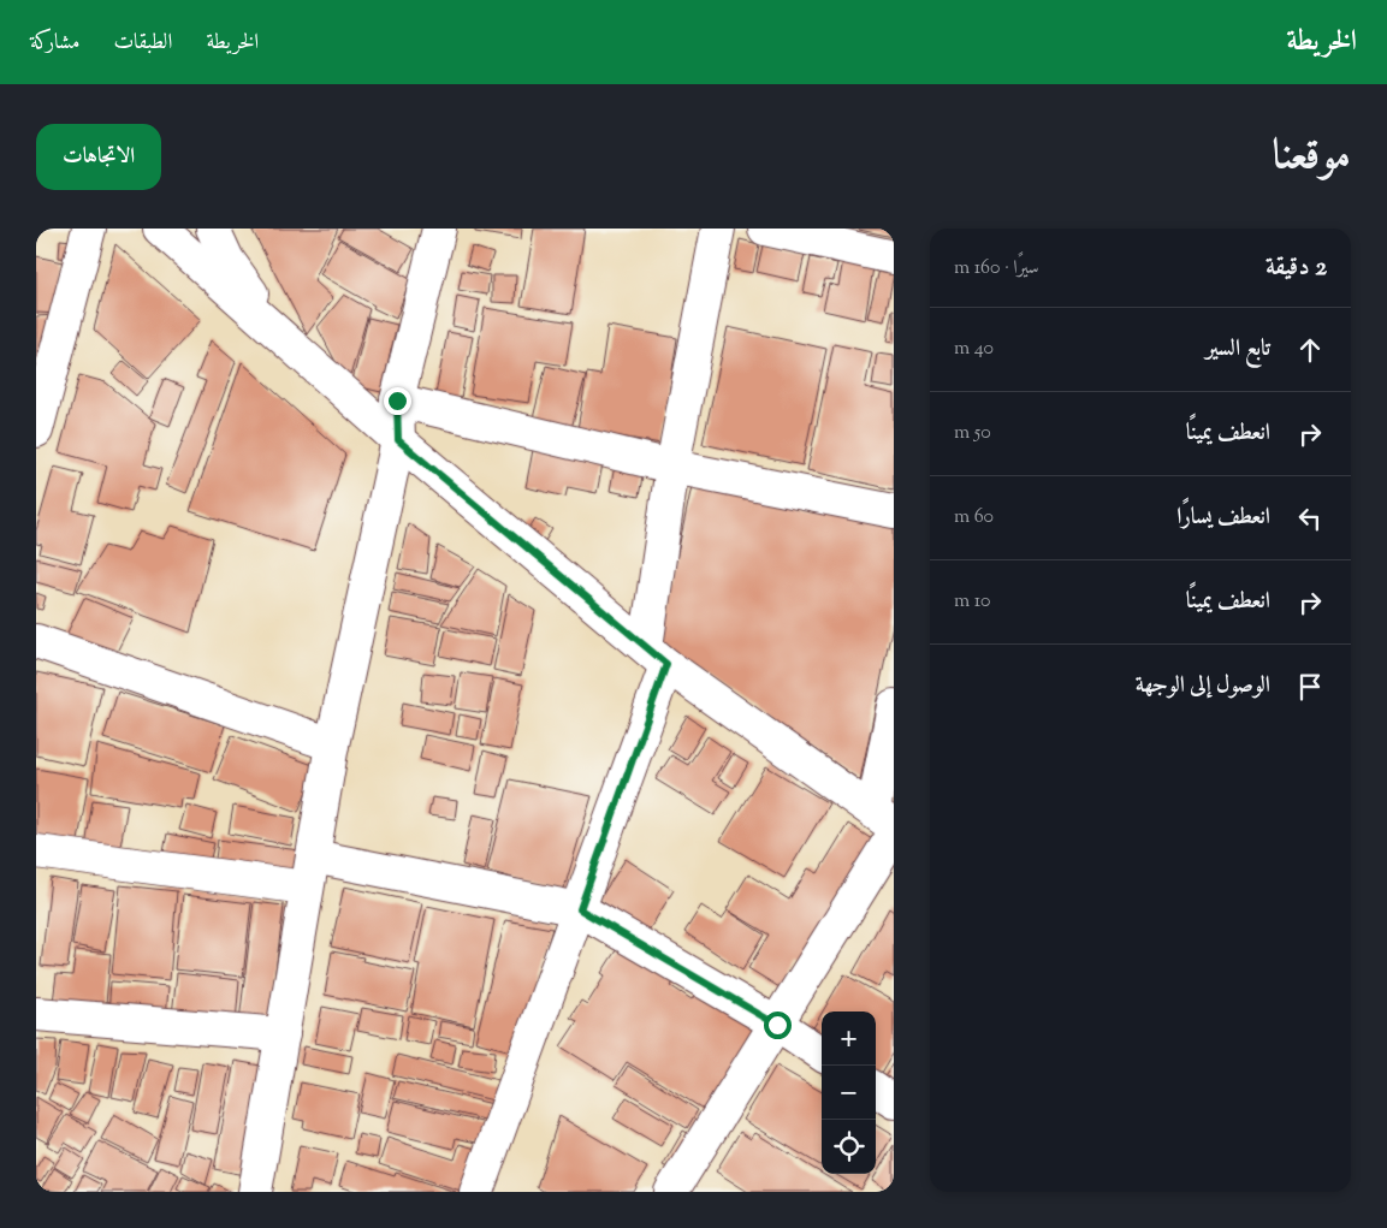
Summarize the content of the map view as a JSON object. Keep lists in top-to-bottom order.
{
  "page": {
    "header": "الخريطة",
    "nav": ["الخريطة", "الطبقات", "مشاركة"],
    "title": "موقعنا",
    "buttons": "الاتجاهات",
    "heading": ["2 دقيقة", "سيرًا · 160 m"],
    "list": [
      ["تابع السير", "40 m"],
      ["انعطف يمينًا", "50 m"],
      ["انعطف يسارًا", "60 m"],
      ["انعطف يمينًا", "10 m"],
      "الوصول إلى الوجهة"
    ],
    "map_buttons": ["+", "−"]
  }
}
